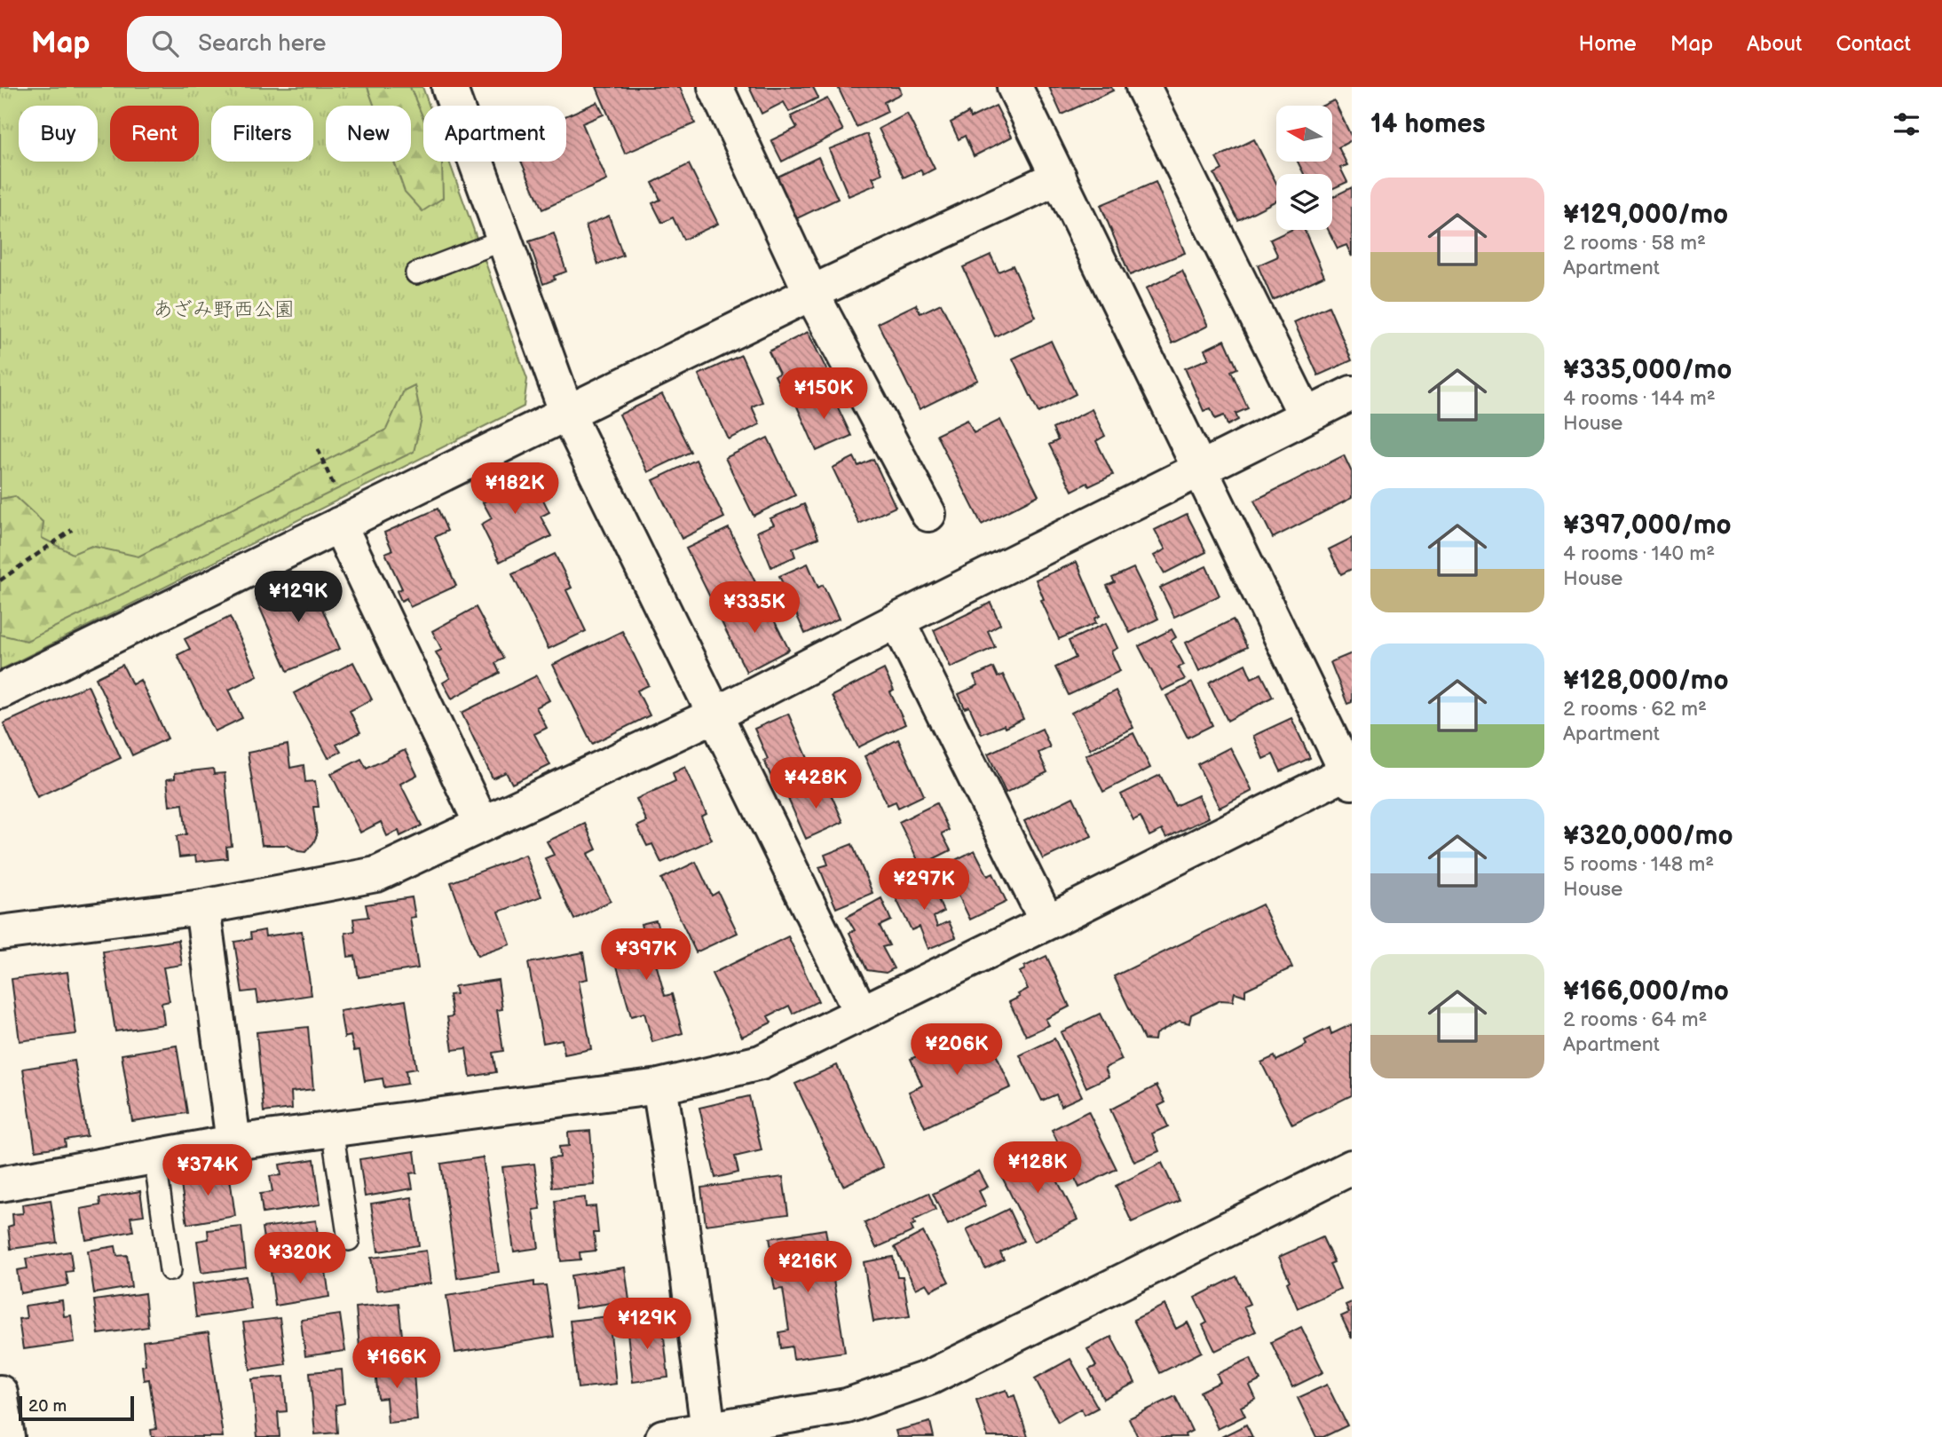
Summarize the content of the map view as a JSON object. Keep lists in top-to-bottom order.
{
  "parks": ["あざみ野西公園"],
  "scale_bar": "20 m",
  "north": "left",
  "page": {
    "header": "Map",
    "search": "Search here",
    "nav": [
      "Home",
      "Map",
      "About",
      "Contact"
    ],
    "heading": "14 homes",
    "chip": [
      "Buy",
      "Rent",
      "Filters",
      "New",
      "Apartment"
    ],
    "list": [
      {
        "name": "¥129,000/mo",
        "note": "2 rooms · 58 m² · Apartment"
      },
      {
        "name": "¥335,000/mo",
        "note": "4 rooms · 144 m² · House"
      },
      {
        "name": "¥397,000/mo",
        "note": "4 rooms · 140 m² · House"
      },
      {
        "name": "¥128,000/mo",
        "note": "2 rooms · 62 m² · Apartment"
      },
      {
        "name": "¥320,000/mo",
        "note": "5 rooms · 148 m² · House"
      },
      {
        "name": "¥166,000/mo",
        "note": "2 rooms · 64 m² · Apartment"
      }
    ],
    "price": [
      "¥150K",
      "¥182K",
      "¥129K",
      "¥335K",
      "¥428K",
      "¥297K",
      "¥397K",
      "¥206K",
      "¥128K",
      "¥374K",
      "¥320K",
      "¥216K",
      "¥129K",
      "¥166K"
    ],
    "scale": "20 m"
  }
}
